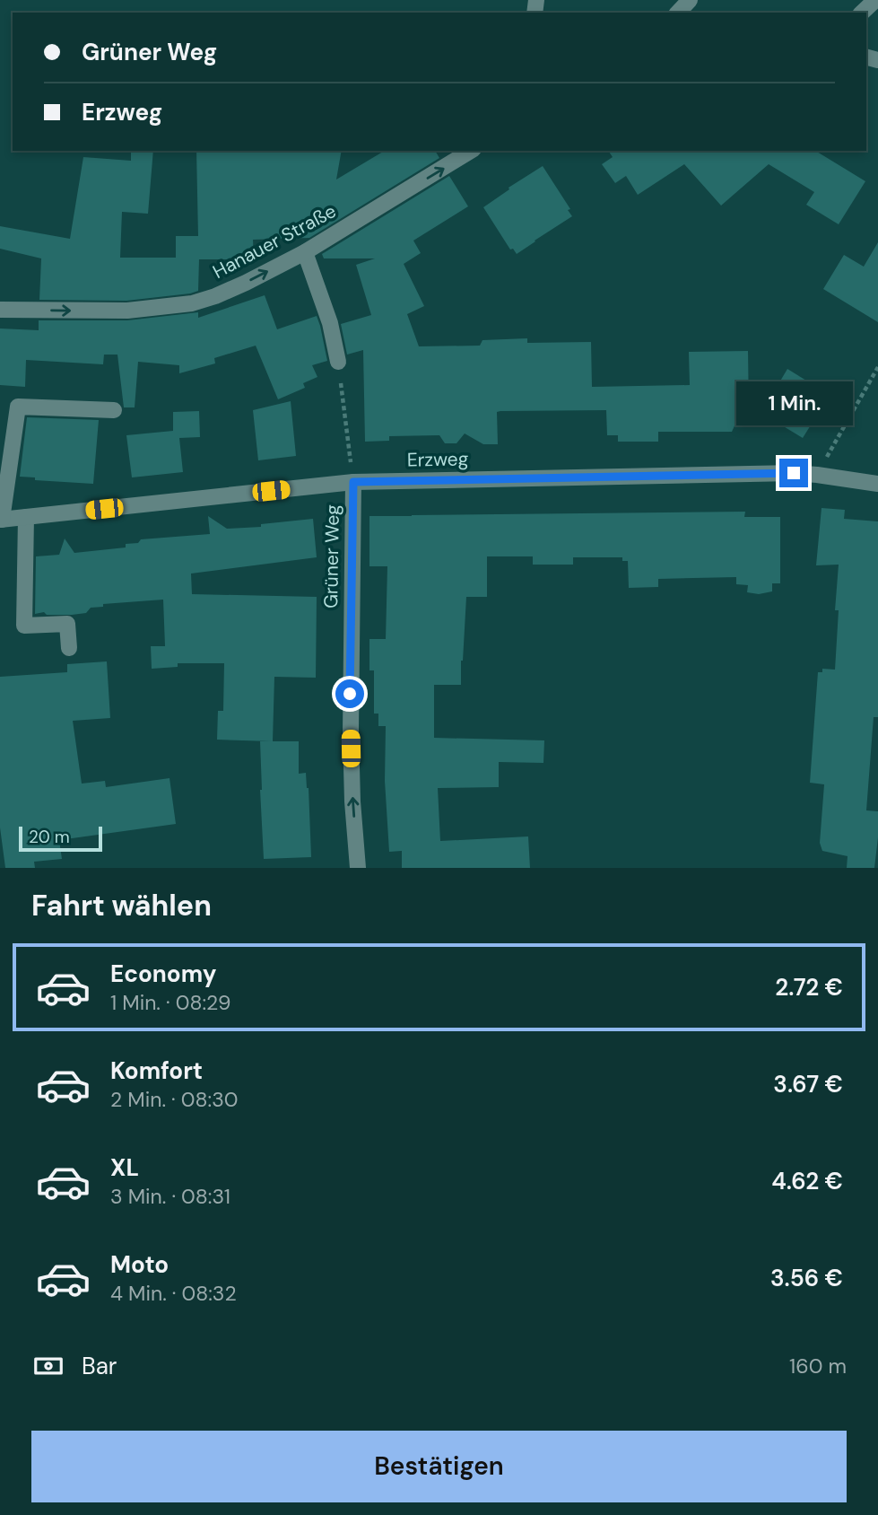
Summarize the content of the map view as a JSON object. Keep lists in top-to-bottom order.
{
  "streets": {
    "street": ["Hanauer Straße", "Erzweg", "Grüner Weg"]
  },
  "crossings": [
    ["Erzweg", "Grüner Weg"]
  ],
  "one_way": ["Hanauer Straße", "Grüner Weg"],
  "scale_bar": "20 m",
  "page": {
    "banner": ["Grüner Weg", "Erzweg"],
    "bubble": "1 Min.",
    "scale": "20 m",
    "heading": "Fahrt wählen",
    "list": [
      {
        "name": "Economy",
        "note": "1 Min. · 08:29",
        "value": "2.72 €"
      },
      {
        "name": "Komfort",
        "note": "2 Min. · 08:30",
        "value": "3.67 €"
      },
      {
        "name": "XL",
        "note": "3 Min. · 08:31",
        "value": "4.62 €"
      },
      {
        "name": "Moto",
        "note": "4 Min. · 08:32",
        "value": "3.56 €"
      }
    ],
    "pay": ["Bar", "160 m"],
    "buttons": "Bestätigen"
  }
}
